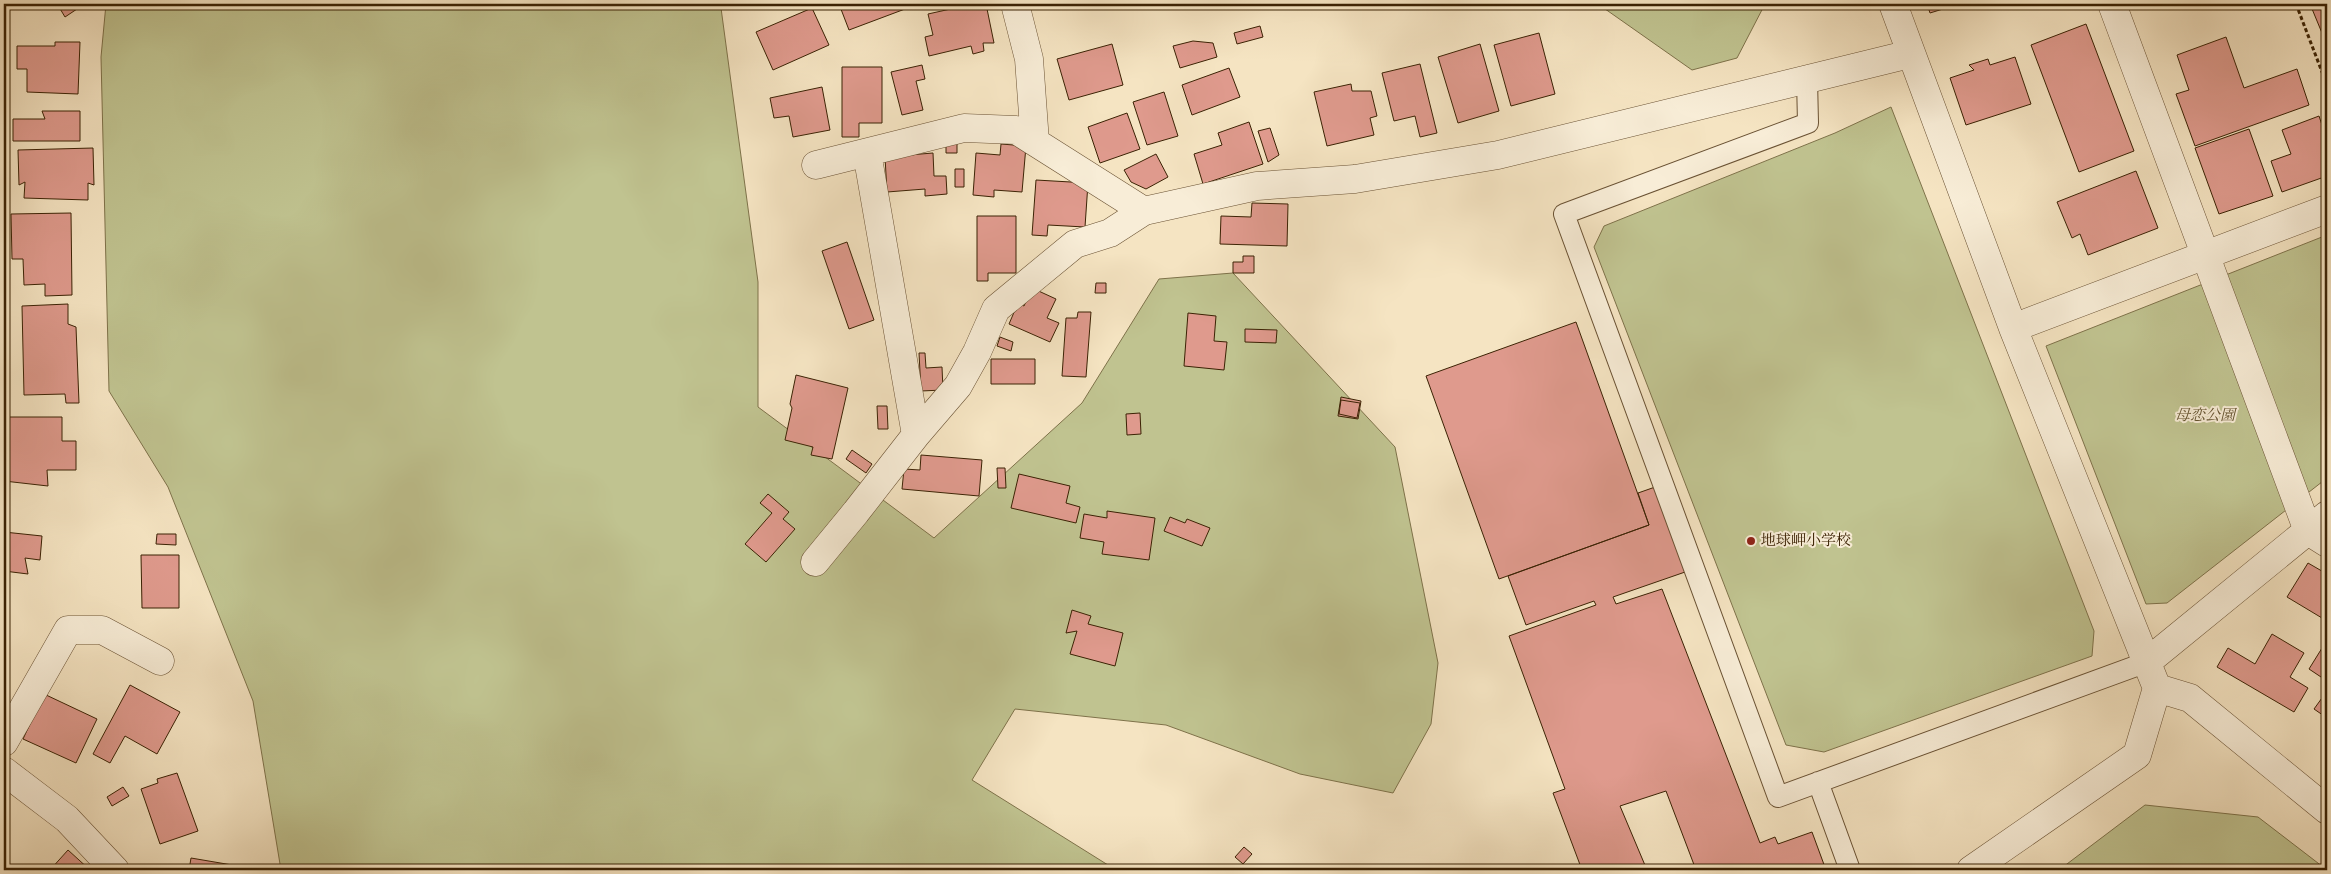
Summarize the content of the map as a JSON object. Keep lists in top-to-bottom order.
{
  "parks": ["母恋公園"],
  "places": ["地球岬小学校"]
}
